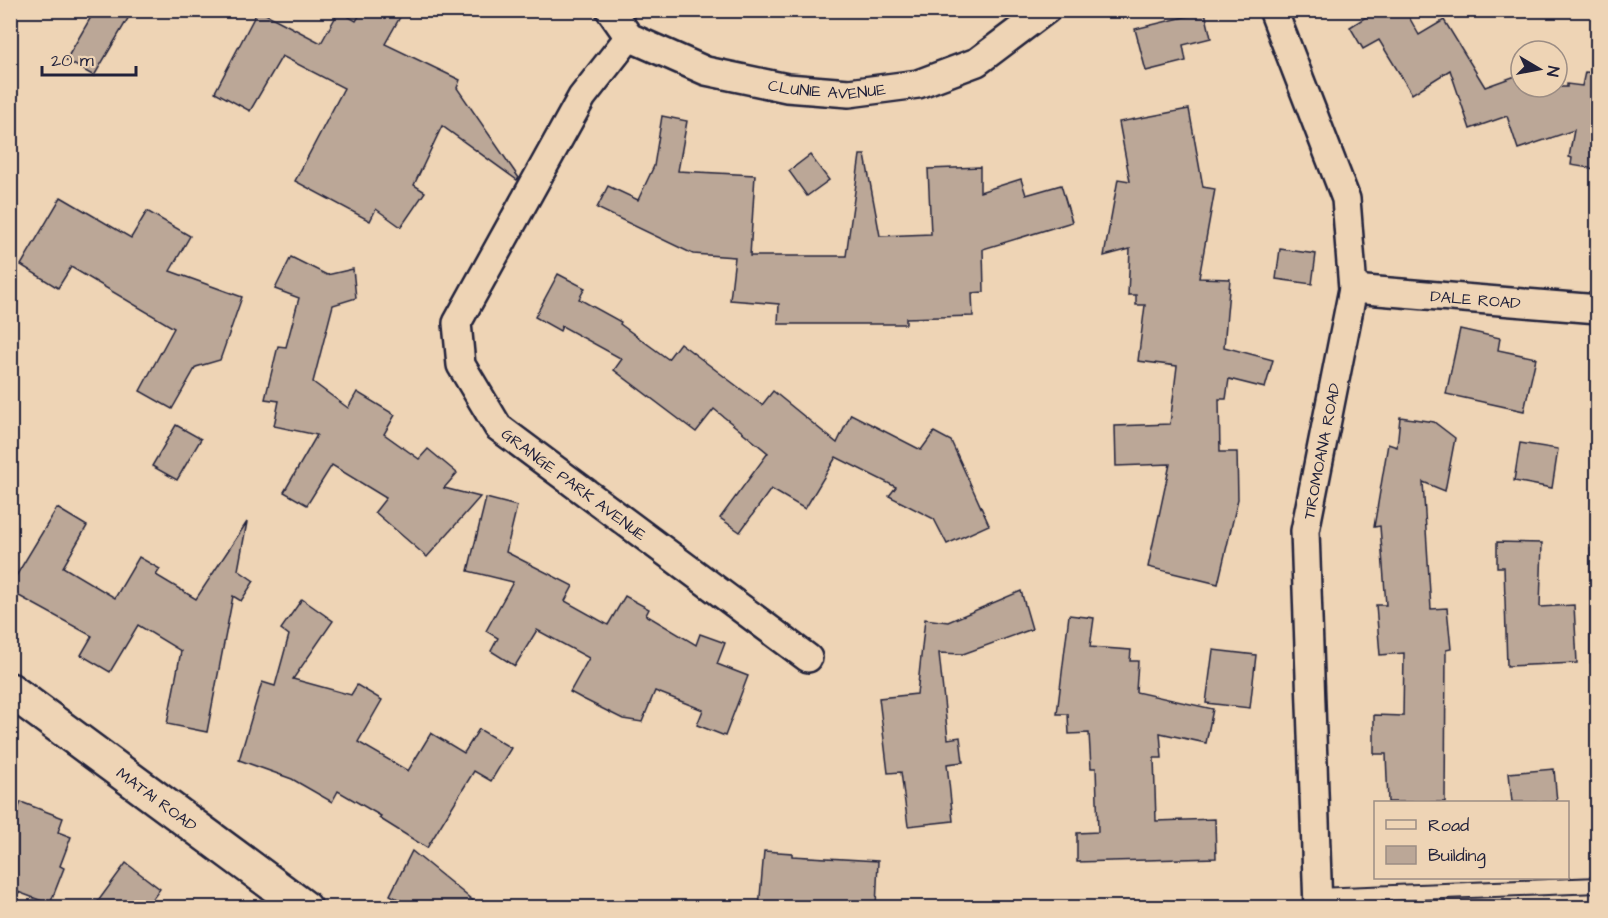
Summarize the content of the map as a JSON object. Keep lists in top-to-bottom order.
{
  "streets": {
    "street": [
      "CLUNIE AVENUE",
      "DALE ROAD",
      "TIROMOANA ROAD",
      "GRANGE PARK AVENUE",
      "MATAI ROAD"
    ]
  },
  "crossings": [
    ["CLUNIE AVENUE", "GRANGE PARK AVENUE"],
    ["DALE ROAD", "TIROMOANA ROAD"]
  ],
  "legend": ["Road", "Building"],
  "scale_bar": "20 m",
  "north": "right"
}
